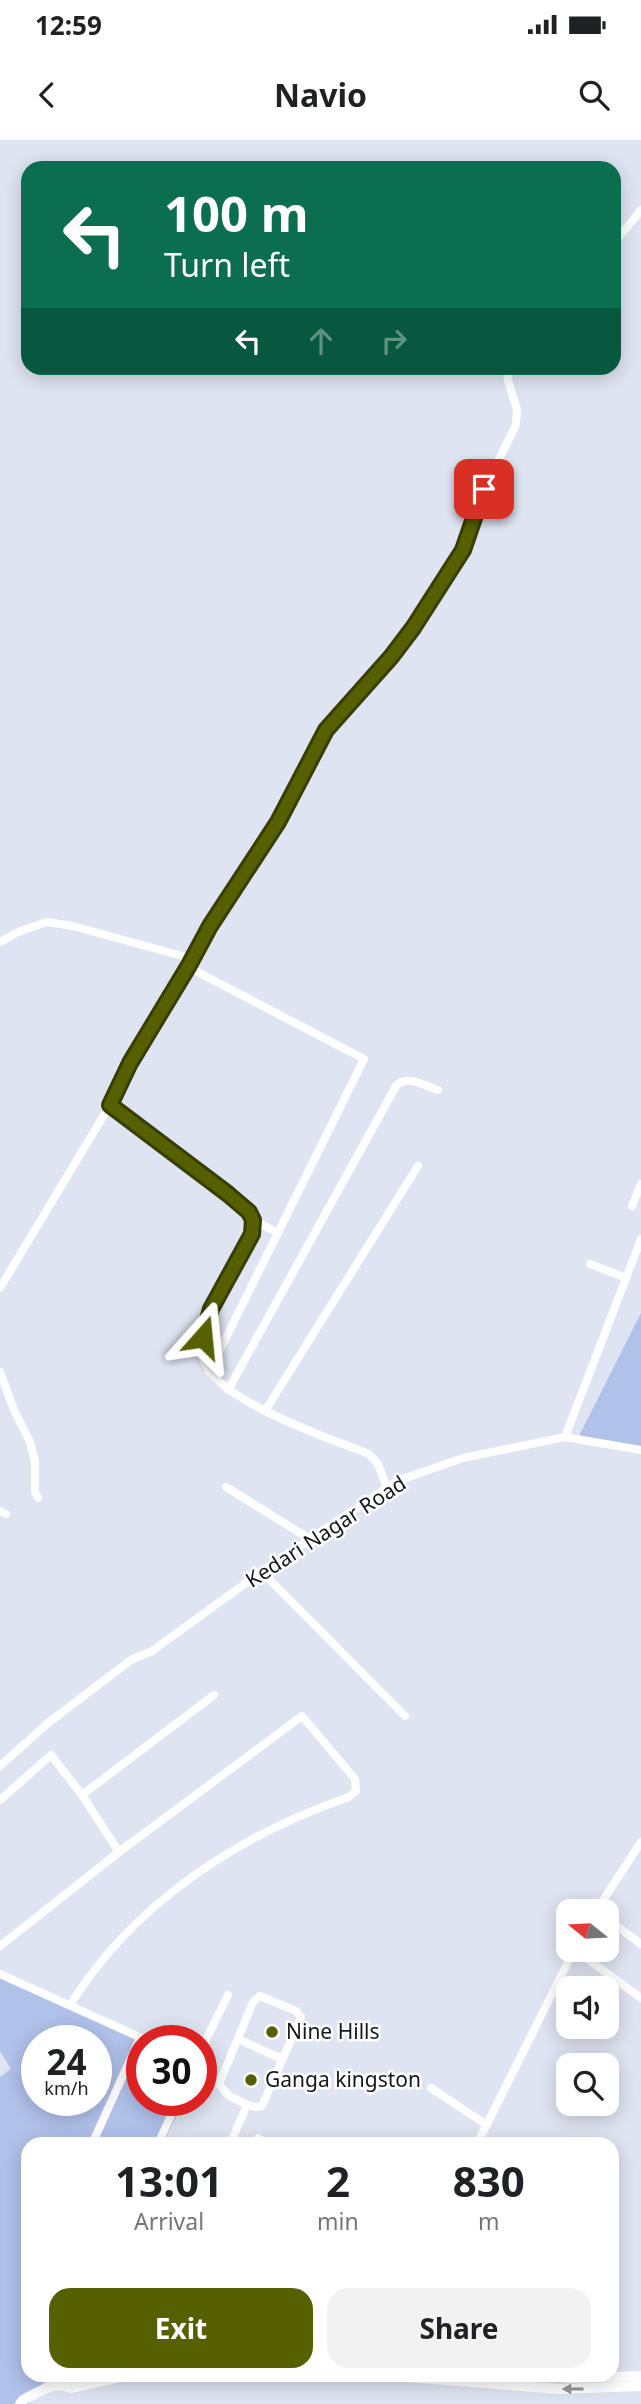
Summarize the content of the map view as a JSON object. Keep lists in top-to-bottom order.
{
  "streets": {
    "street": ["Kedari Nagar Road"]
  },
  "places": ["Nine Hills", "Ganga kingston"],
  "north": "left",
  "page": {
    "status": "12:59",
    "header": "Navio",
    "turn": ["100 m", "Turn left"],
    "speed": "24 km/h",
    "limit": "30",
    "eta": [
      "13:01",
      "Arrival",
      "2",
      "min",
      "830",
      "m"
    ],
    "buttons": ["Exit", "Share"]
  }
}
